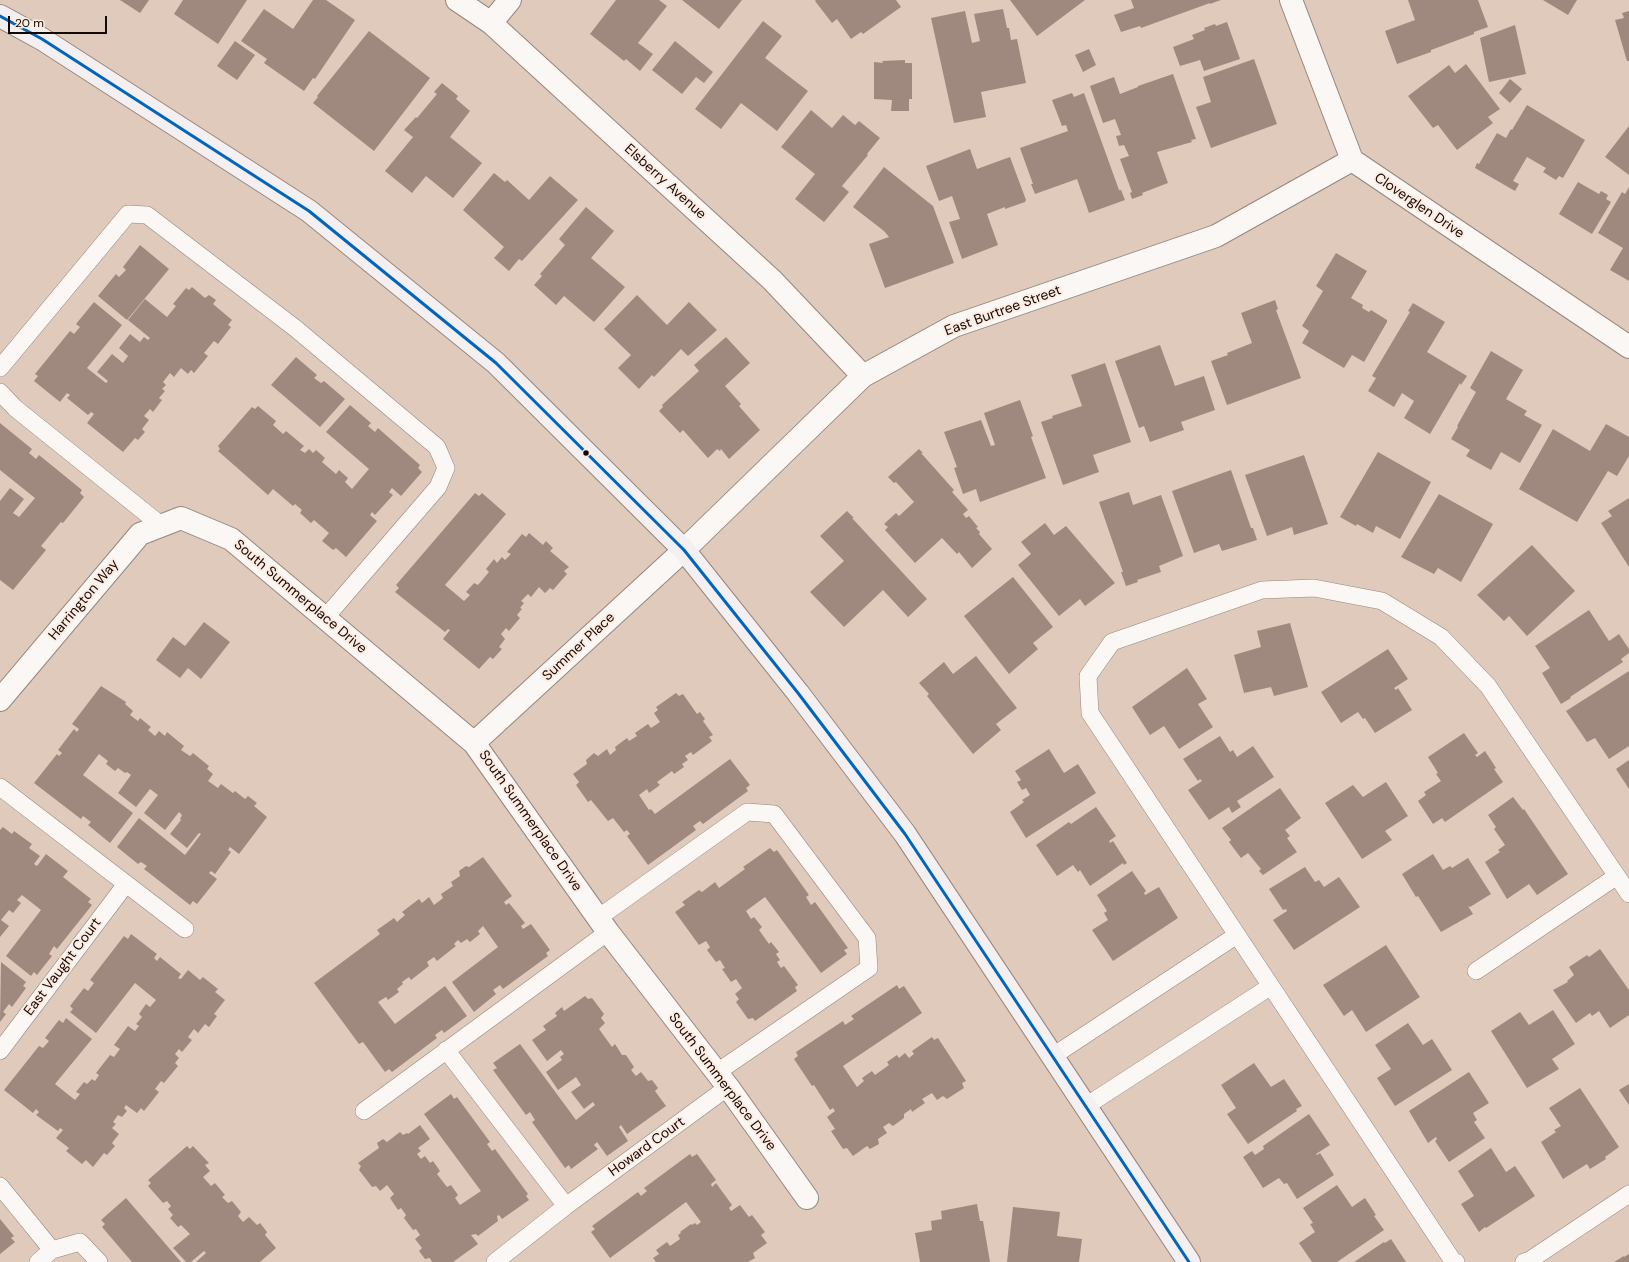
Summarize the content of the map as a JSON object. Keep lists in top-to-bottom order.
{
  "streets": {
    "street": [
      "Elsberry Avenue",
      "Cloverglen Drive",
      "East Burtree Street",
      "South Summerplace Drive",
      "Harrington Way",
      "Summer Place"
    ],
    "lane": ["East Vaught Court", "Howard Court"]
  },
  "crossings": [
    ["Elsberry Avenue", "East Burtree Street"],
    ["Cloverglen Drive", "East Burtree Street"],
    ["East Burtree Street", "Summer Place"],
    ["South Summerplace Drive", "Harrington Way"],
    ["South Summerplace Drive", "Summer Place"],
    ["South Summerplace Drive", "Howard Court"]
  ],
  "scale_bar": "20 m"
}
